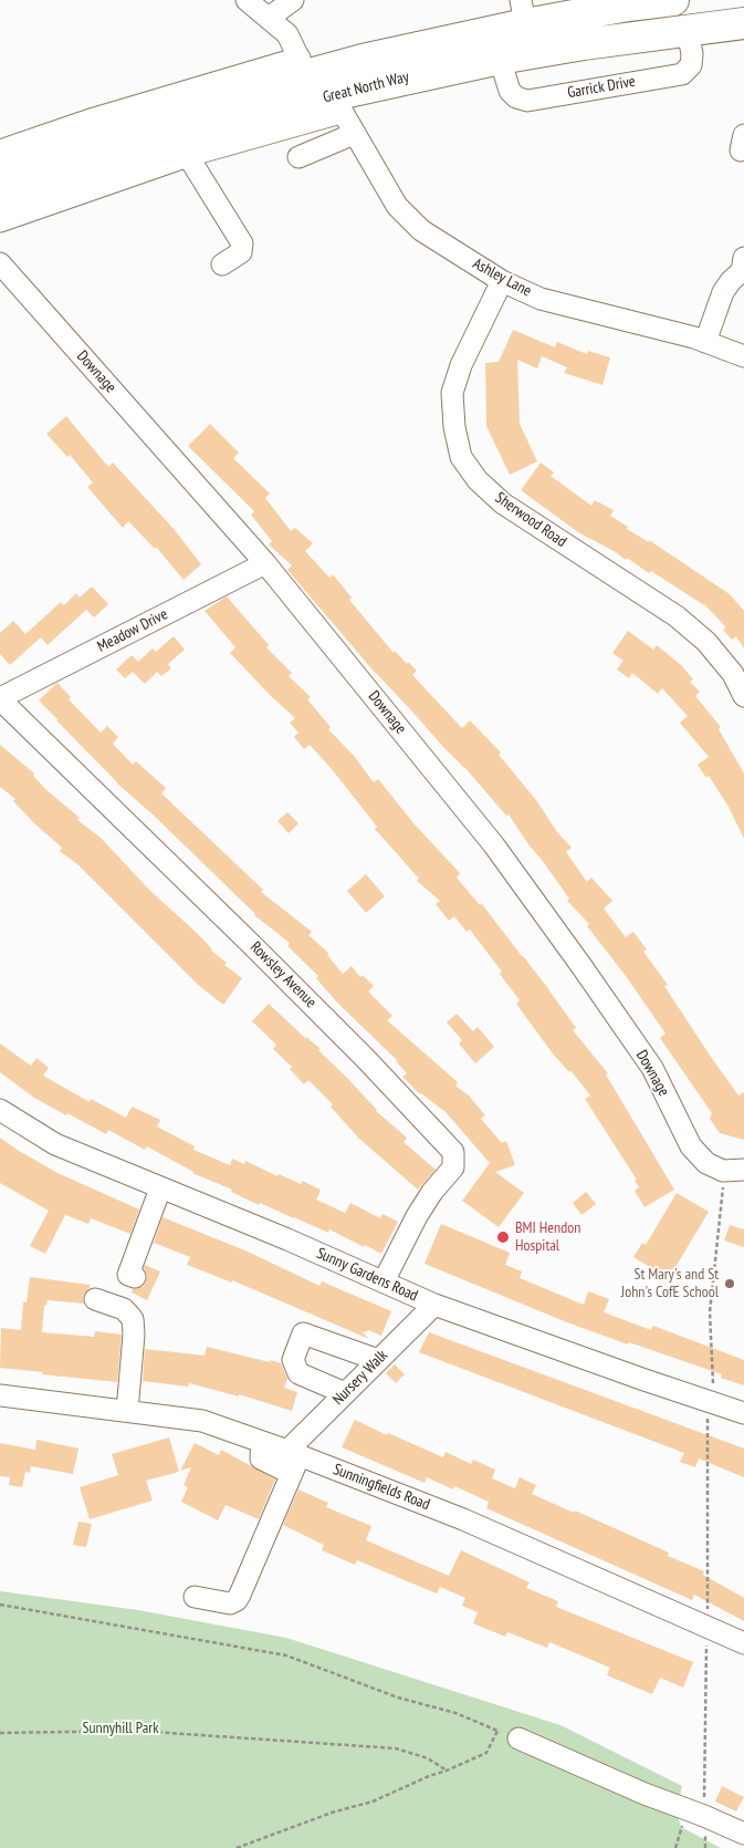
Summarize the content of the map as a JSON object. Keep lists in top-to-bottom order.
{
  "streets": {
    "highway": ["Great North Way"],
    "street": [
      "Garrick Drive",
      "Ashley Lane",
      "Downage",
      "Sherwood Road",
      "Meadow Drive",
      "Rowsley Avenue",
      "Sunny Gardens Road",
      "Nursery Walk",
      "Sunningfields Road"
    ]
  },
  "crossings": [
    ["Great North Way", "Garrick Drive"],
    ["Great North Way", "Ashley Lane"],
    ["Ashley Lane", "Sherwood Road"],
    ["Downage", "Meadow Drive"],
    ["Meadow Drive", "Rowsley Avenue"],
    ["Rowsley Avenue", "Sunny Gardens Road"],
    ["Sunny Gardens Road", "Nursery Walk"],
    ["Nursery Walk", "Sunningfields Road"]
  ],
  "parks": ["Sunnyhill Park"],
  "places": ["BMI Hendon Hospital", "St Mary's and St John's CofE School"]
}
